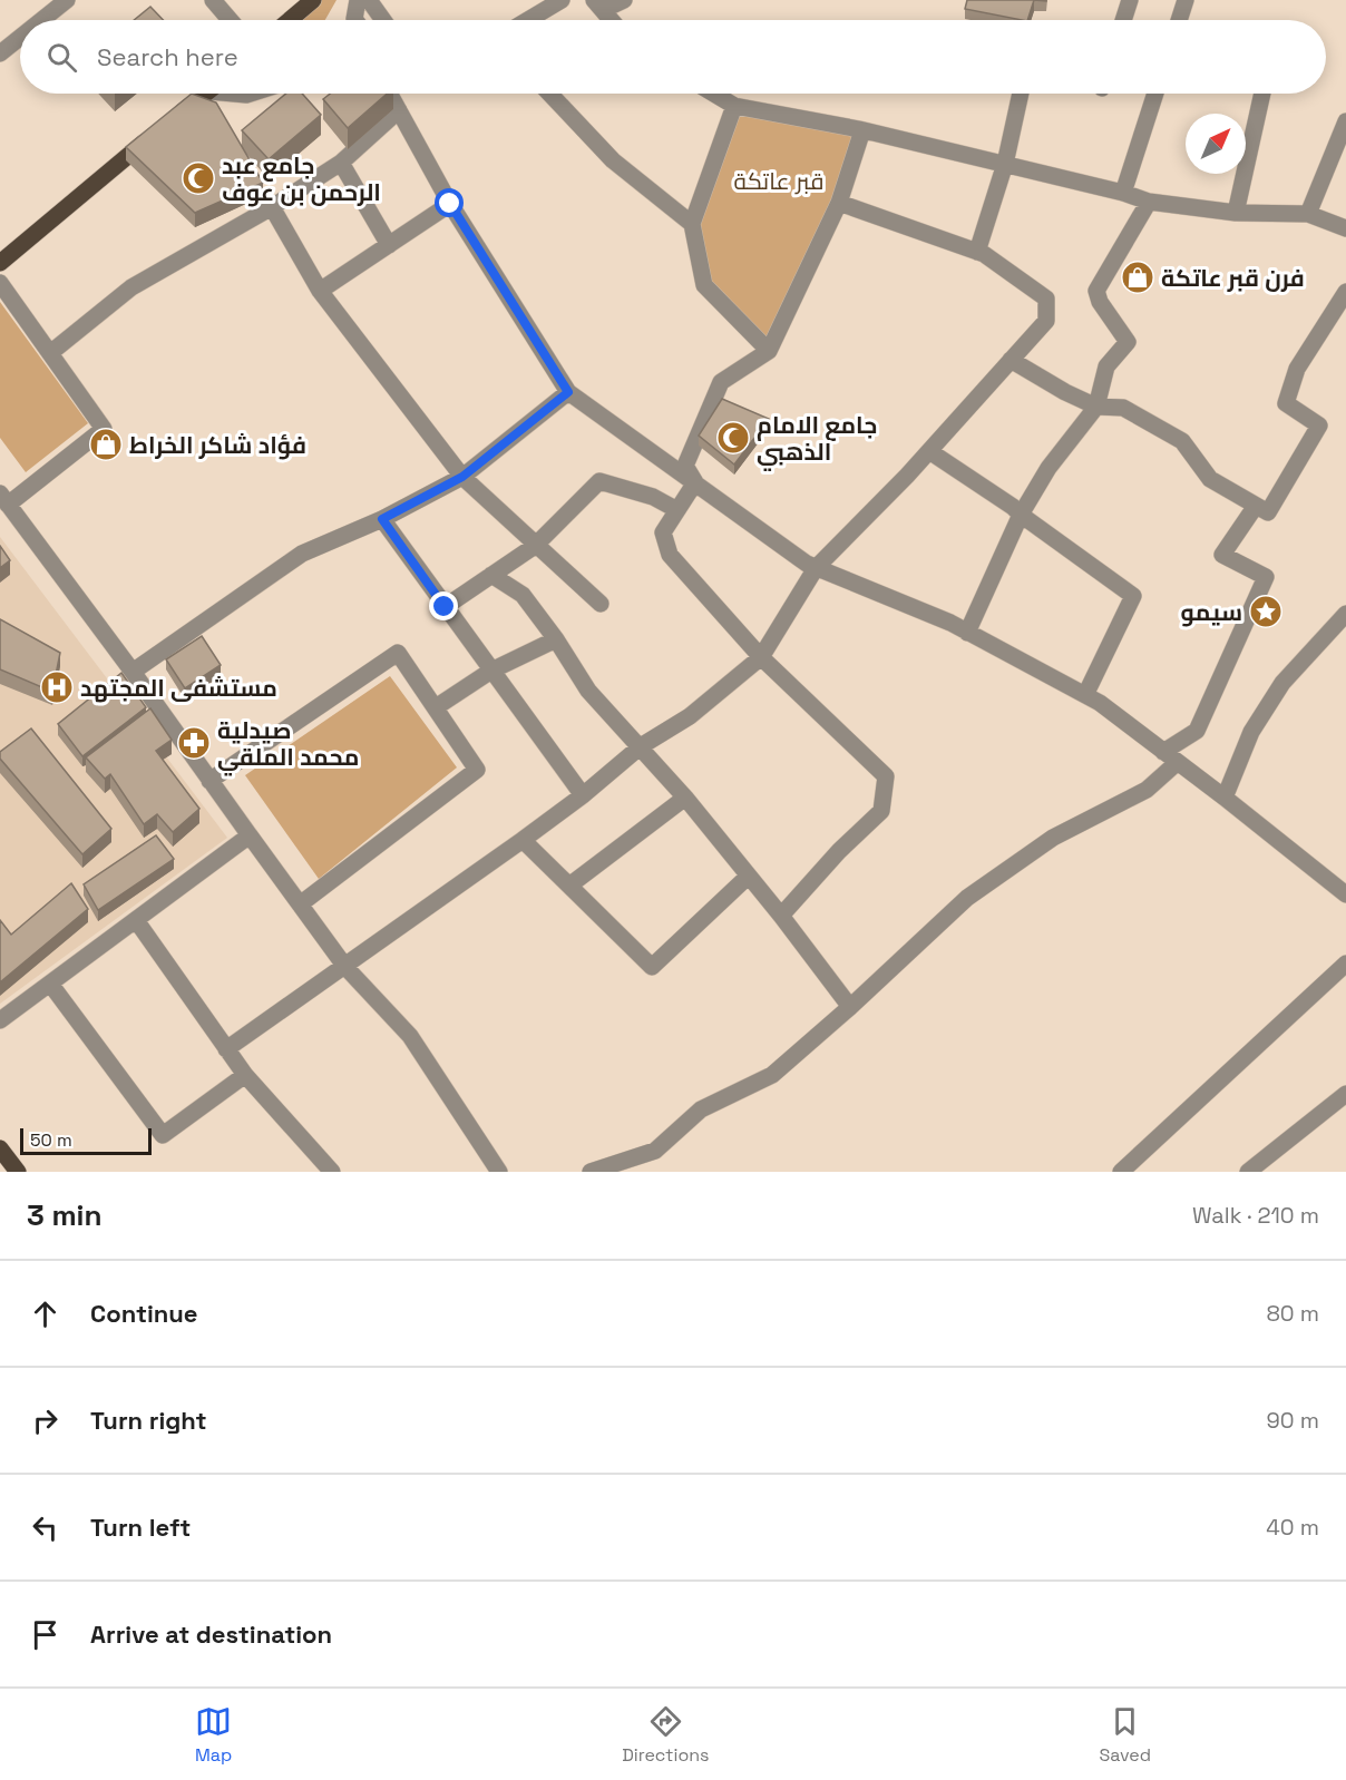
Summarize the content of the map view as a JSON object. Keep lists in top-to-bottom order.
{
  "parks": ["قبر عاتكة"],
  "places": {
    "mosque": ["جامع عبد الرحمن بن عوف", "جامع الامام الذهبي"],
    "shop": ["فرن قبر عاتكة", "فؤاد شاكر الخراط"],
    "place": ["سيمو"],
    "hospital": ["مستشفى المجتهد"],
    "pharmacy": ["صيدلية محمد الملقي"]
  },
  "scale_bar": "50 m",
  "north": "top right",
  "page": {
    "search": "Search here",
    "scale": "50 m",
    "heading": ["3 min", "Walk · 210 m"],
    "list": [
      ["Continue", "80 m"],
      ["Turn right", "90 m"],
      ["Turn left", "40 m"],
      "Arrive at destination"
    ],
    "nav": ["Map", "Directions", "Saved"]
  }
}
